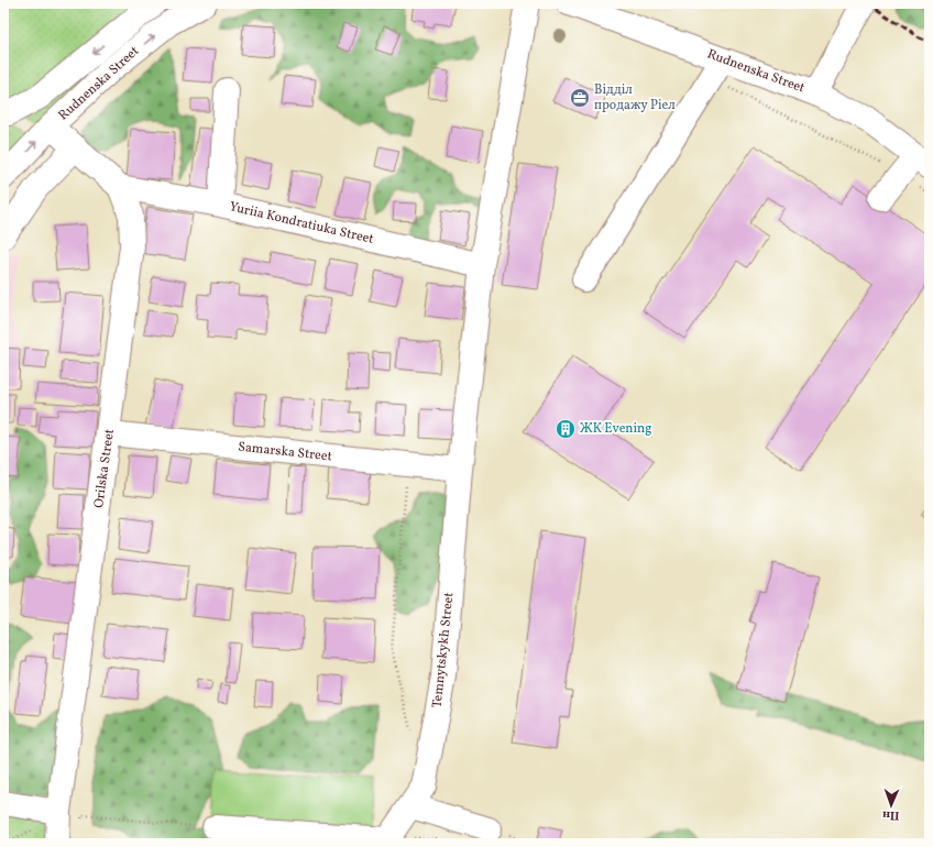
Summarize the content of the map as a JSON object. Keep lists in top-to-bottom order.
{
  "streets": {
    "street": [
      "Rudnenska Street",
      "Yuriia Kondratiuka Street",
      "Samarska Street",
      "Orilska Street",
      "Temnytskykh Street"
    ]
  },
  "crossings": [
    ["Rudnenska Street", "Orilska Street"],
    ["Yuriia Kondratiuka Street", "Orilska Street"],
    ["Samarska Street", "Orilska Street"],
    ["Samarska Street", "Temnytskykh Street"]
  ],
  "places": {
    "office": ["Відділ продажу Ріел"],
    "building": ["ЖК Evening"]
  },
  "north": "bottom"
}
